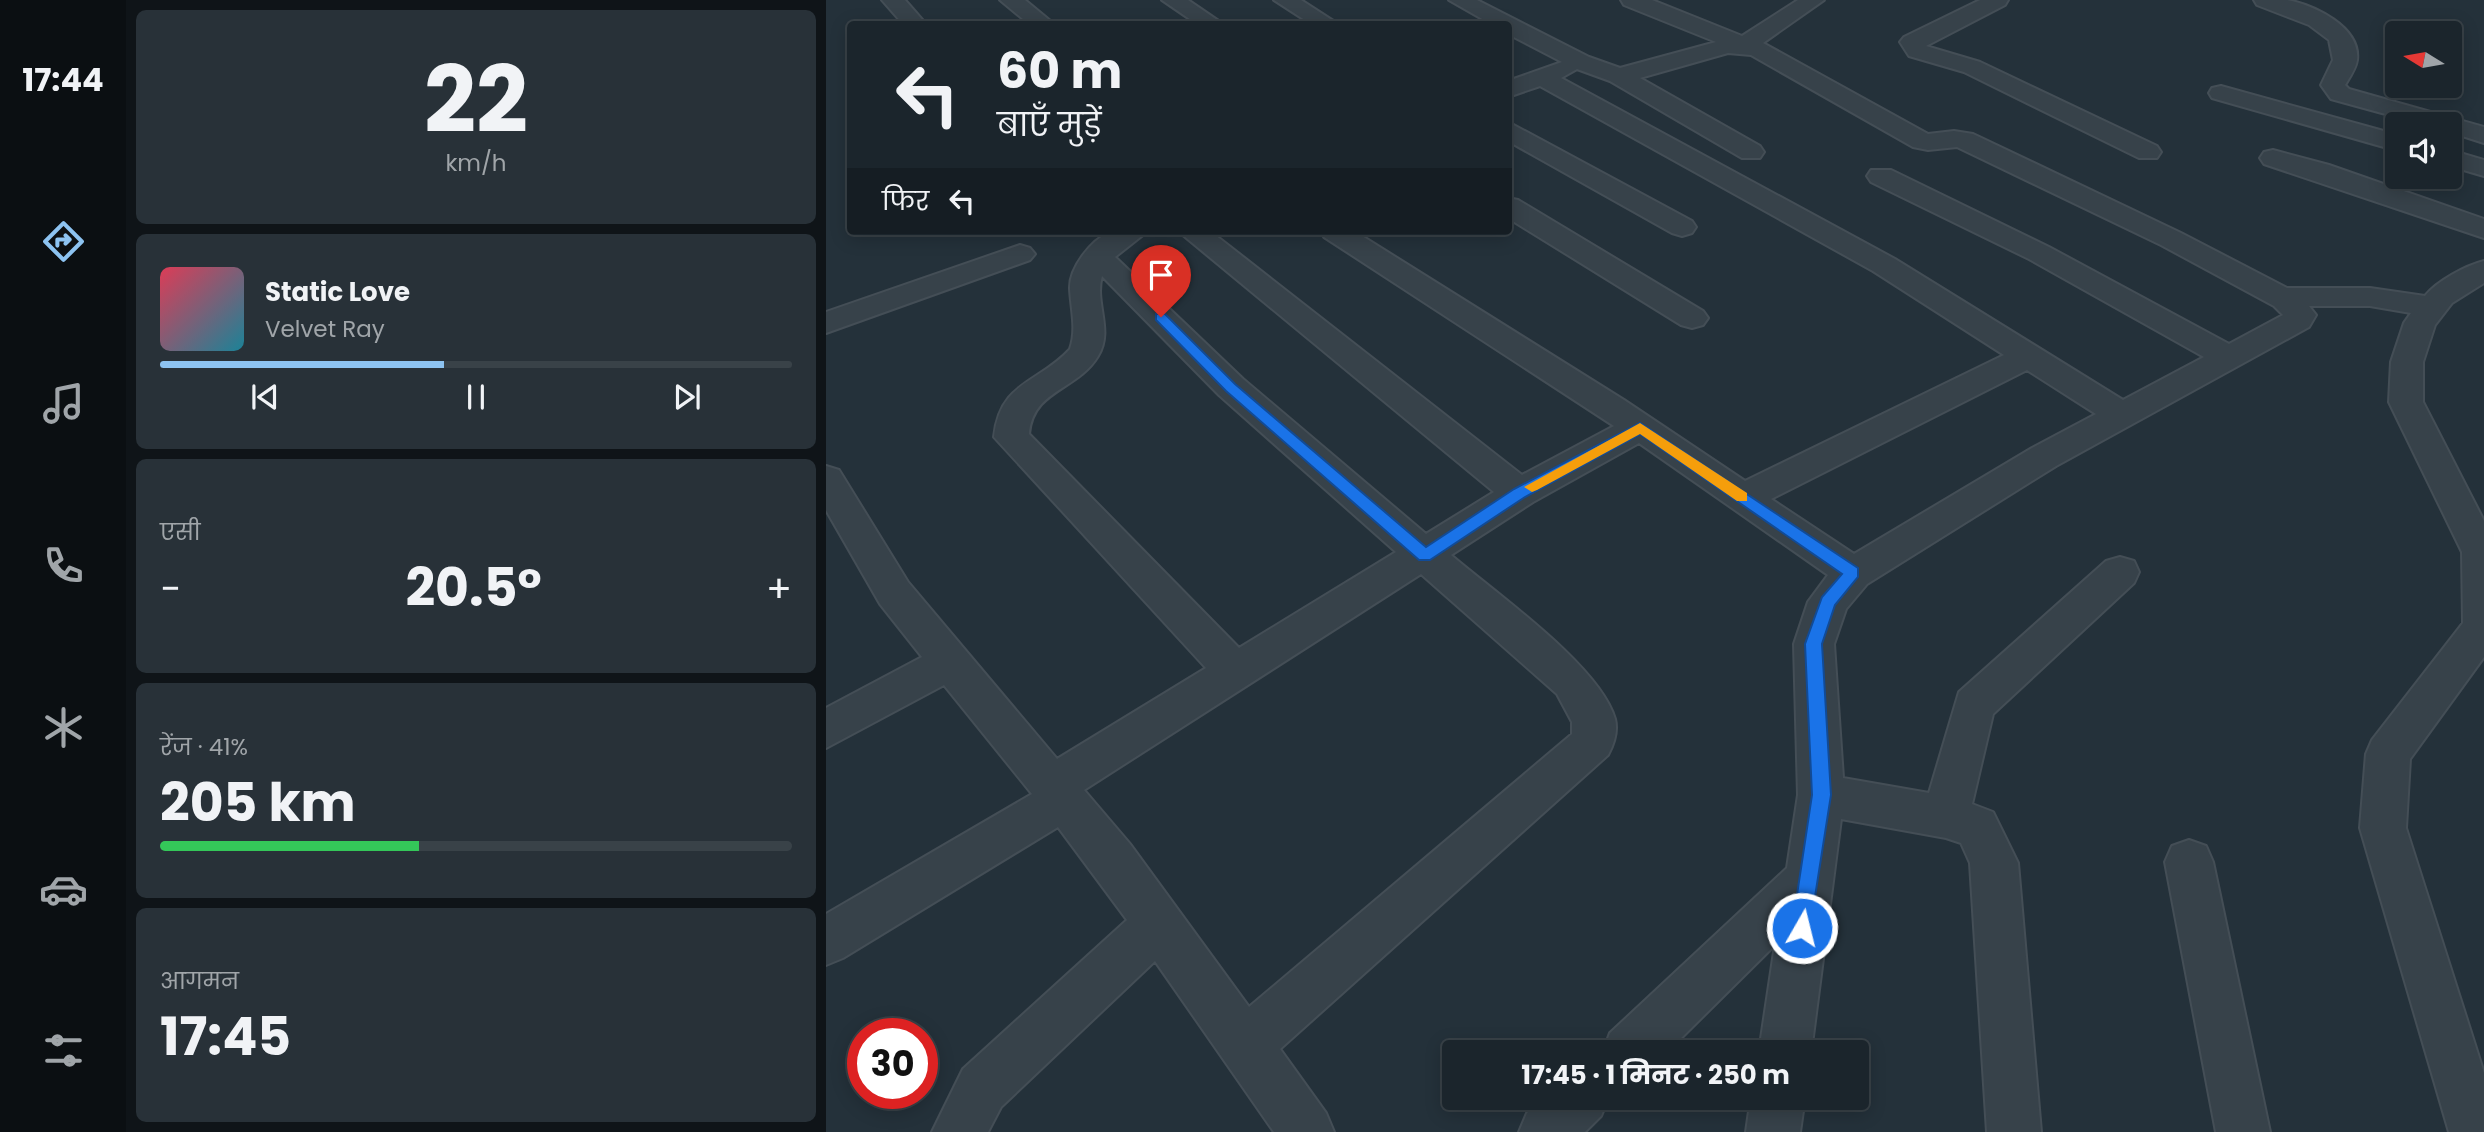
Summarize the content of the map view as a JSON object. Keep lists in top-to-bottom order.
{
  "north": "left",
  "page": {
    "tabs": "17:44",
    "tile": [
      ["22", "km/h"],
      "एसी",
      ["रेंज · 41%", "205 km"],
      ["आगमन", "17:45"]
    ],
    "turn": ["60 m", "बाएँ मुड़ें"],
    "then": "फिर",
    "song": ["Static Love", "Velvet Ray"],
    "heat": ["−", "20.5°", "+"],
    "limit": "30",
    "trip": "17:45 · 1 मिनट · 250 m"
  }
}
